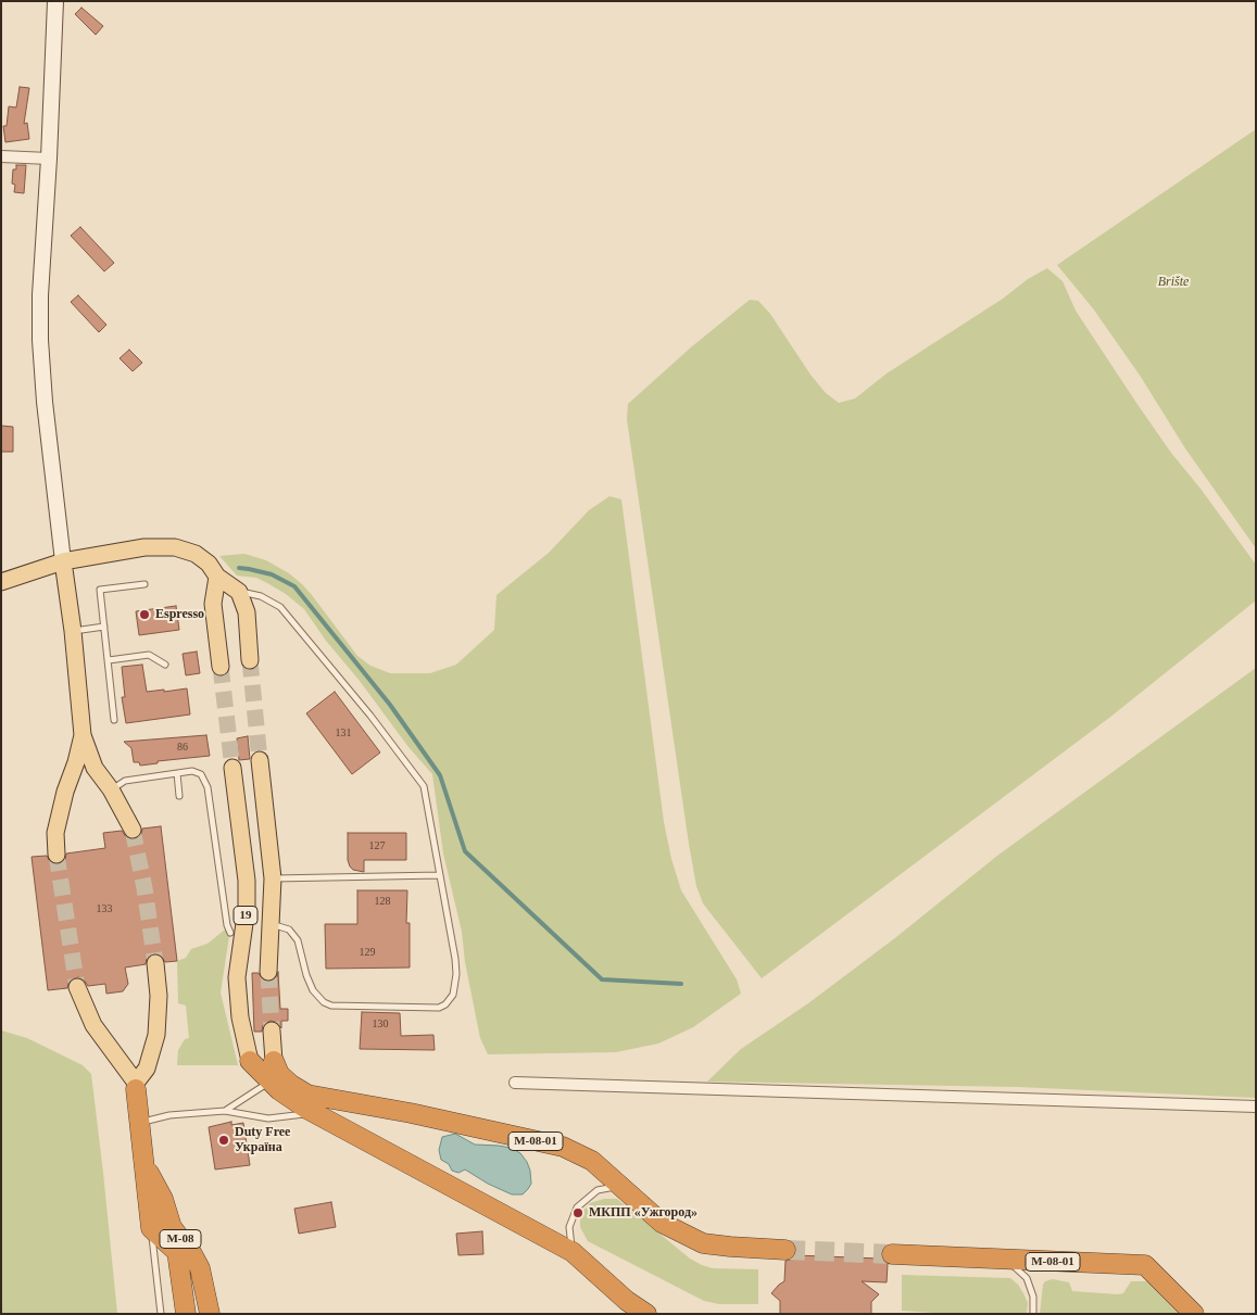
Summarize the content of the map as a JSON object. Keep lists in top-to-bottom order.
{
  "streets": {
    "highway": ["М-08-01", "М-08"],
    "main road": ["19"]
  },
  "parks": ["Brište"],
  "places": ["Espresso", "Duty Free Україна", "МКПП «Ужгород»"],
  "house_numbers": [
    "131",
    "86",
    "127",
    "128",
    "133",
    "129",
    "130"
  ]
}
